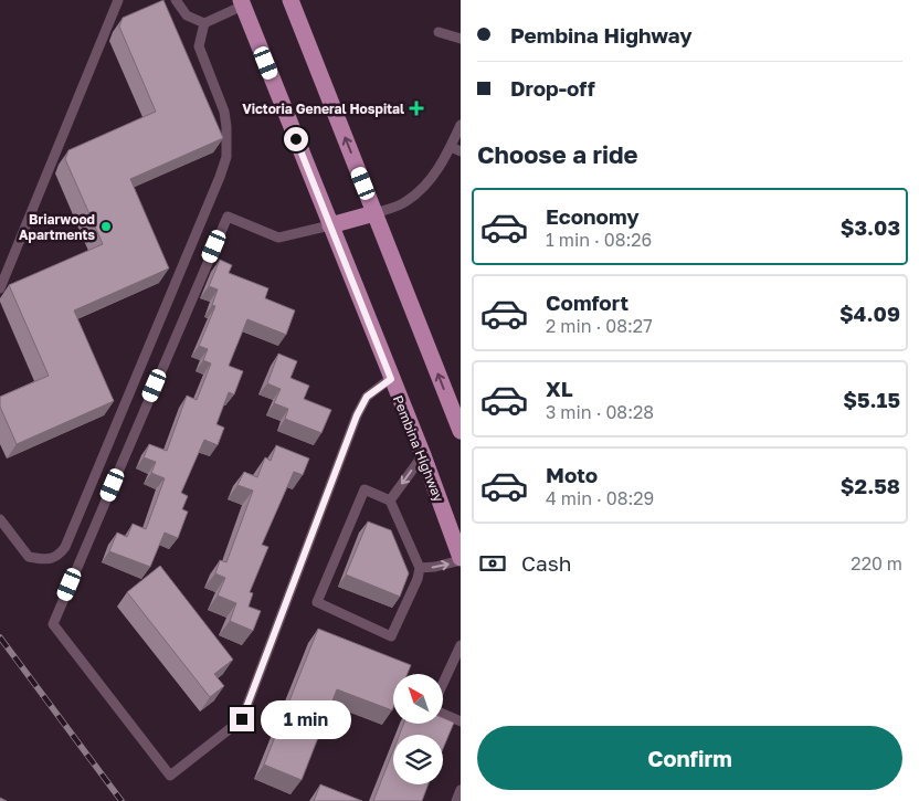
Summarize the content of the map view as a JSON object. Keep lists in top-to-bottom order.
{
  "streets": {
    "main road": ["Pembina Highway"]
  },
  "places": {
    "health": ["Victoria General Hospital"],
    "other": ["Briarwood Apartments"]
  },
  "north": "top left",
  "page": {
    "banner": ["Pembina Highway", "Drop-off"],
    "heading": "Choose a ride",
    "list": [
      {
        "name": "Economy",
        "note": "1 min · 08:26",
        "value": "$3.03"
      },
      {
        "name": "Comfort",
        "note": "2 min · 08:27",
        "value": "$4.09"
      },
      {
        "name": "XL",
        "note": "3 min · 08:28",
        "value": "$5.15"
      },
      {
        "name": "Moto",
        "note": "4 min · 08:29",
        "value": "$2.58"
      }
    ],
    "pay": ["Cash", "220 m"],
    "bubble": "1 min",
    "buttons": "Confirm"
  }
}
